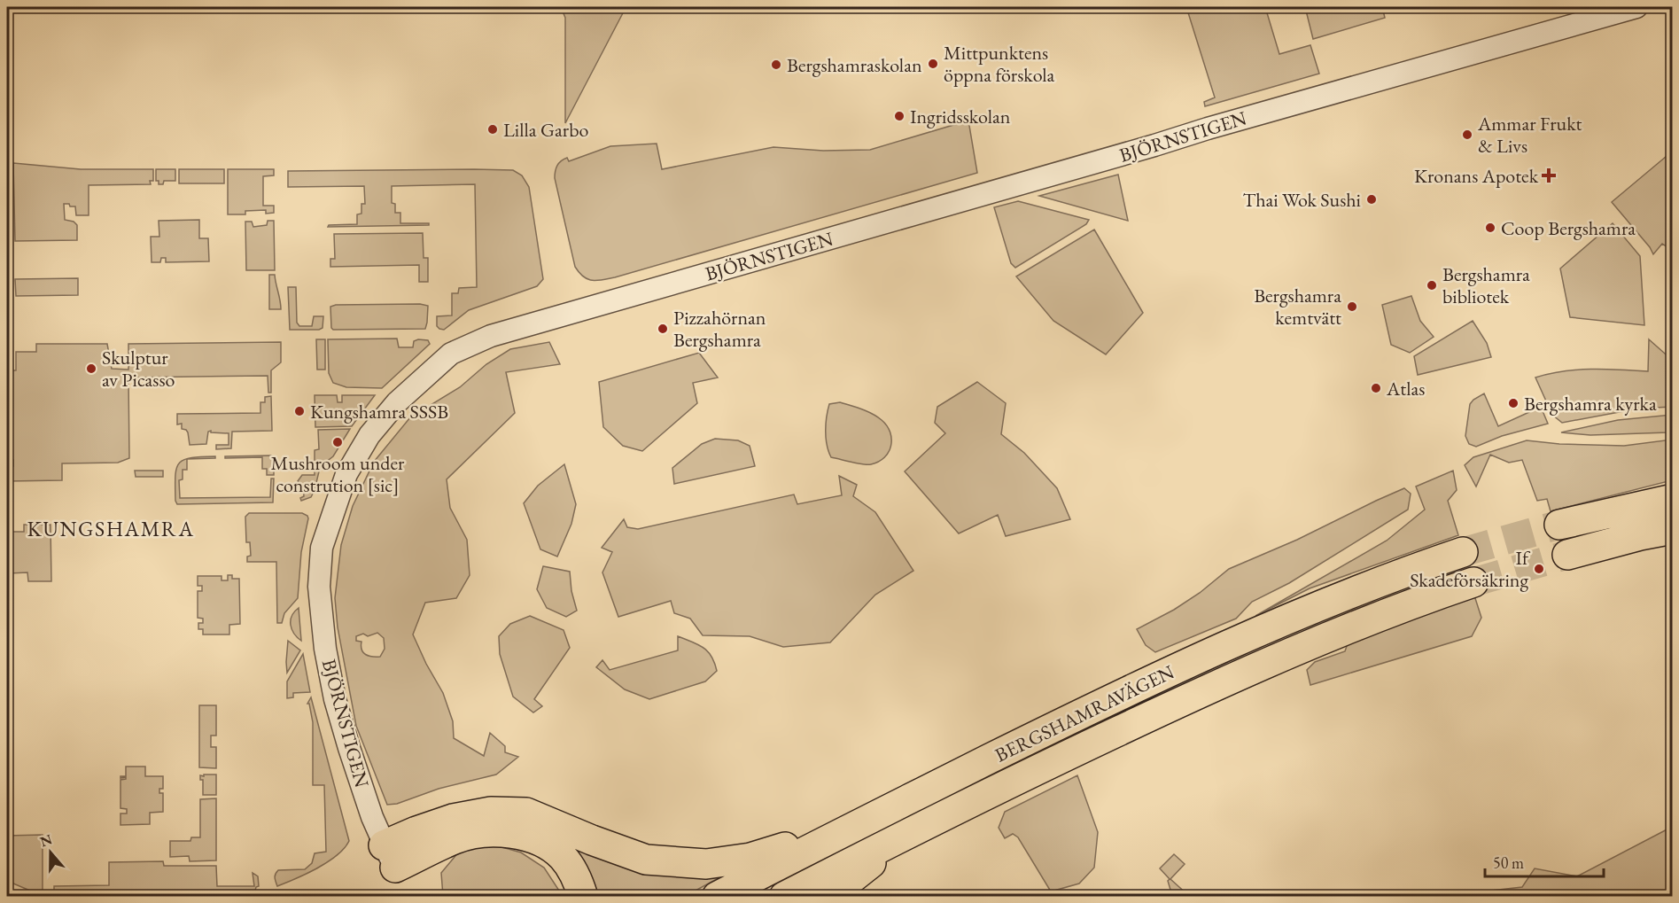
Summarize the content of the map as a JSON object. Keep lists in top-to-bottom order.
{
  "streets": {
    "highway": ["BERGSHAMRAVÄGEN"],
    "street": ["BJÖRNSTIGEN"]
  },
  "districts": ["KUNGSHAMRA"],
  "places": {
    "other": [
      "Mittpunktens öppna förskola",
      "Bergshamraskolan",
      "Ingridsskolan",
      "Lilla Garbo",
      "Ammar Frukt & Livs",
      "Thai Wok Sushi",
      "Coop Bergshamra",
      "Bergshamra bibliotek",
      "Bergshamra kemtvätt",
      "Pizzahörnan Bergshamra",
      "Skulptur av Picasso",
      "Atlas",
      "Bergshamra kyrka",
      "Kungshamra SSSB",
      "Mushroom under constrution [sic]",
      "If Skadeförsäkring"
    ],
    "health": ["Kronans Apotek"]
  },
  "scale_bar": "50 m",
  "north": "top"
}
